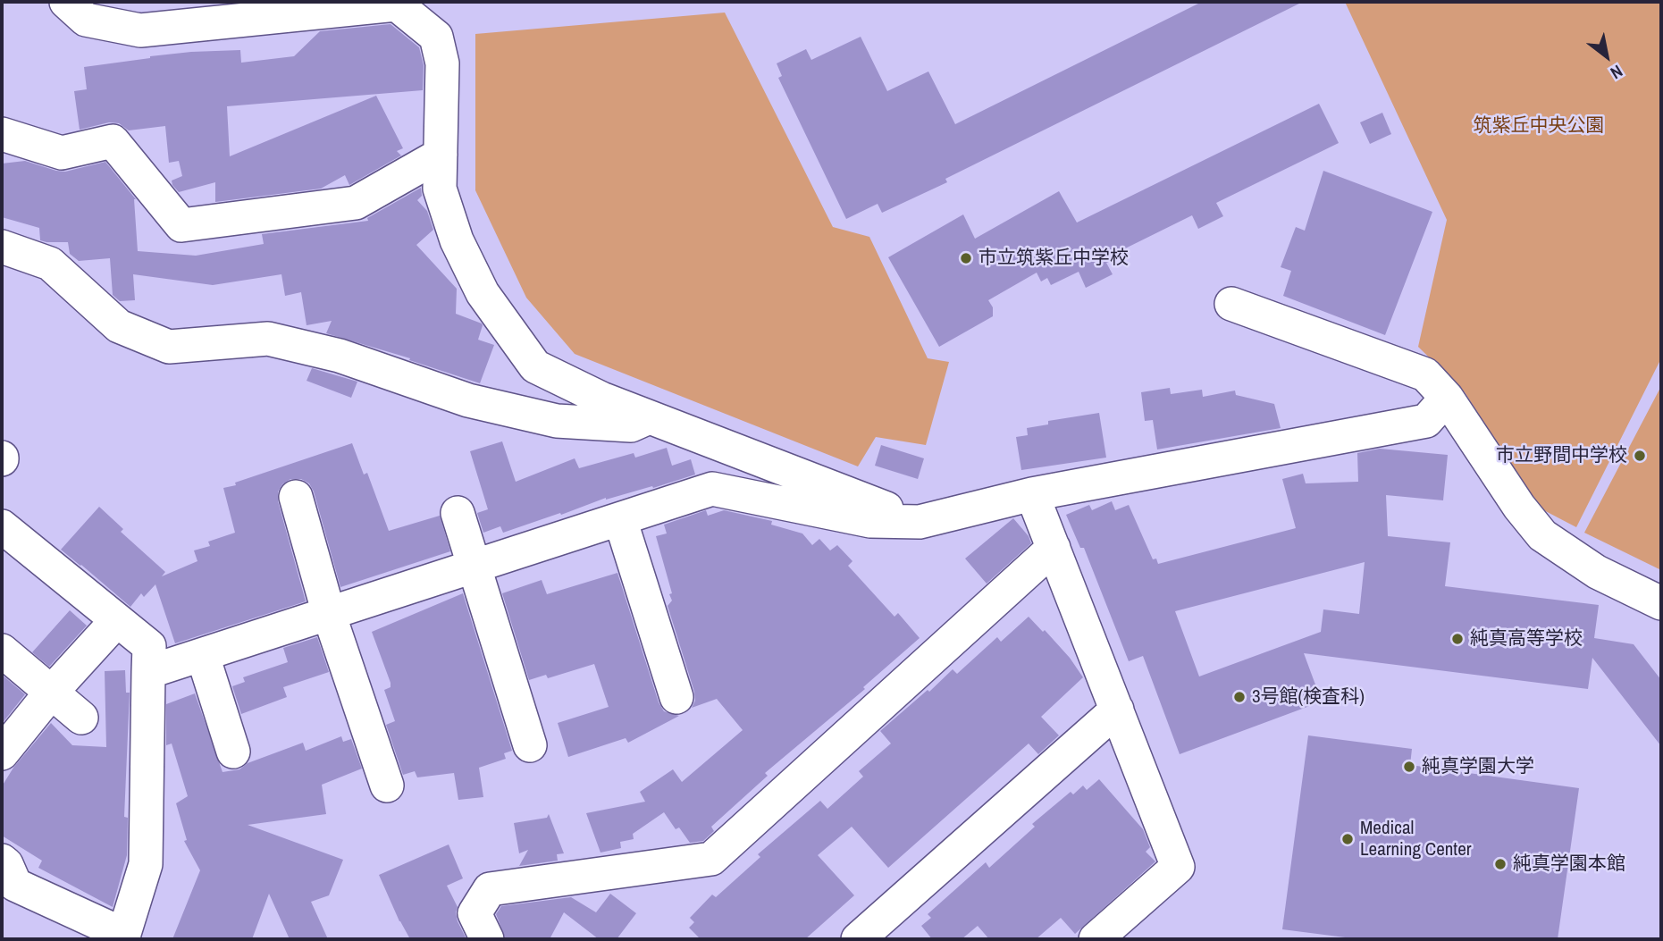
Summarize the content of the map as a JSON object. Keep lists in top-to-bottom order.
{
  "parks": ["筑紫丘中央公園"],
  "places": [
    "市立筑紫丘中学校",
    "市立野間中学校",
    "純真高等学校",
    "3号館(検査科)",
    "純真学園大学",
    "Medical Learning Center",
    "純真学園本館"
  ],
  "north": "bottom right"
}
